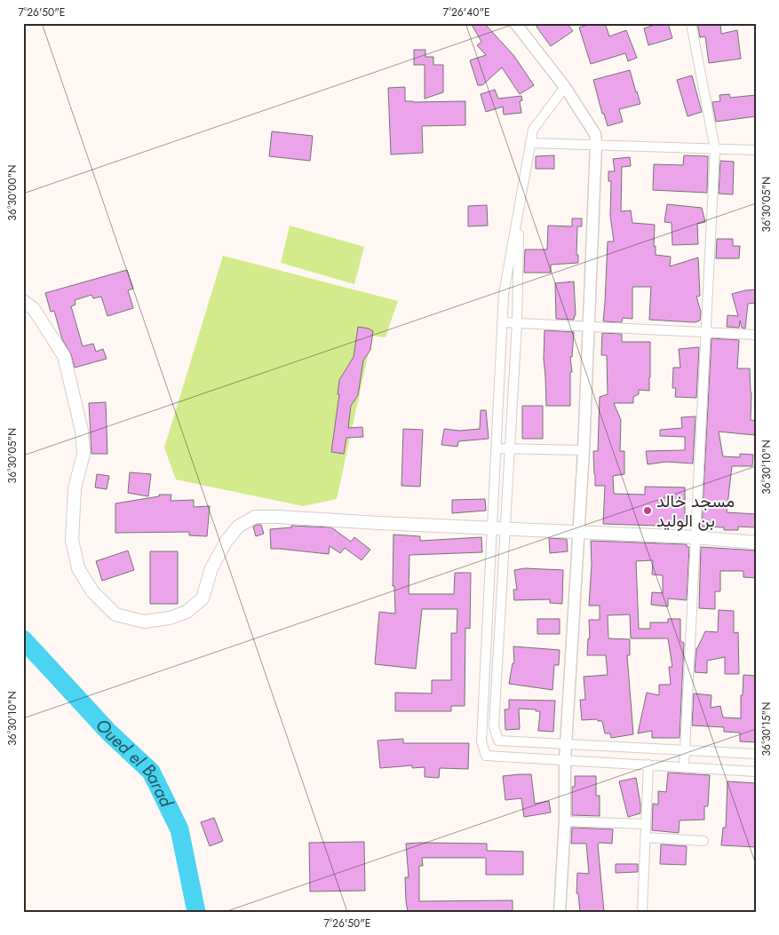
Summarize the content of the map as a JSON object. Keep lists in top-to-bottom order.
{
  "water": ["Oued el Barad"],
  "places": ["مسجد خالد بن الوليد"],
  "coordinates": [
    "7°26'50\"E",
    "7°26'40\"E",
    "36°30'00\"N",
    "36°30'05\"N",
    "36°30'10\"N",
    "36°30'15\"N"
  ]
}
